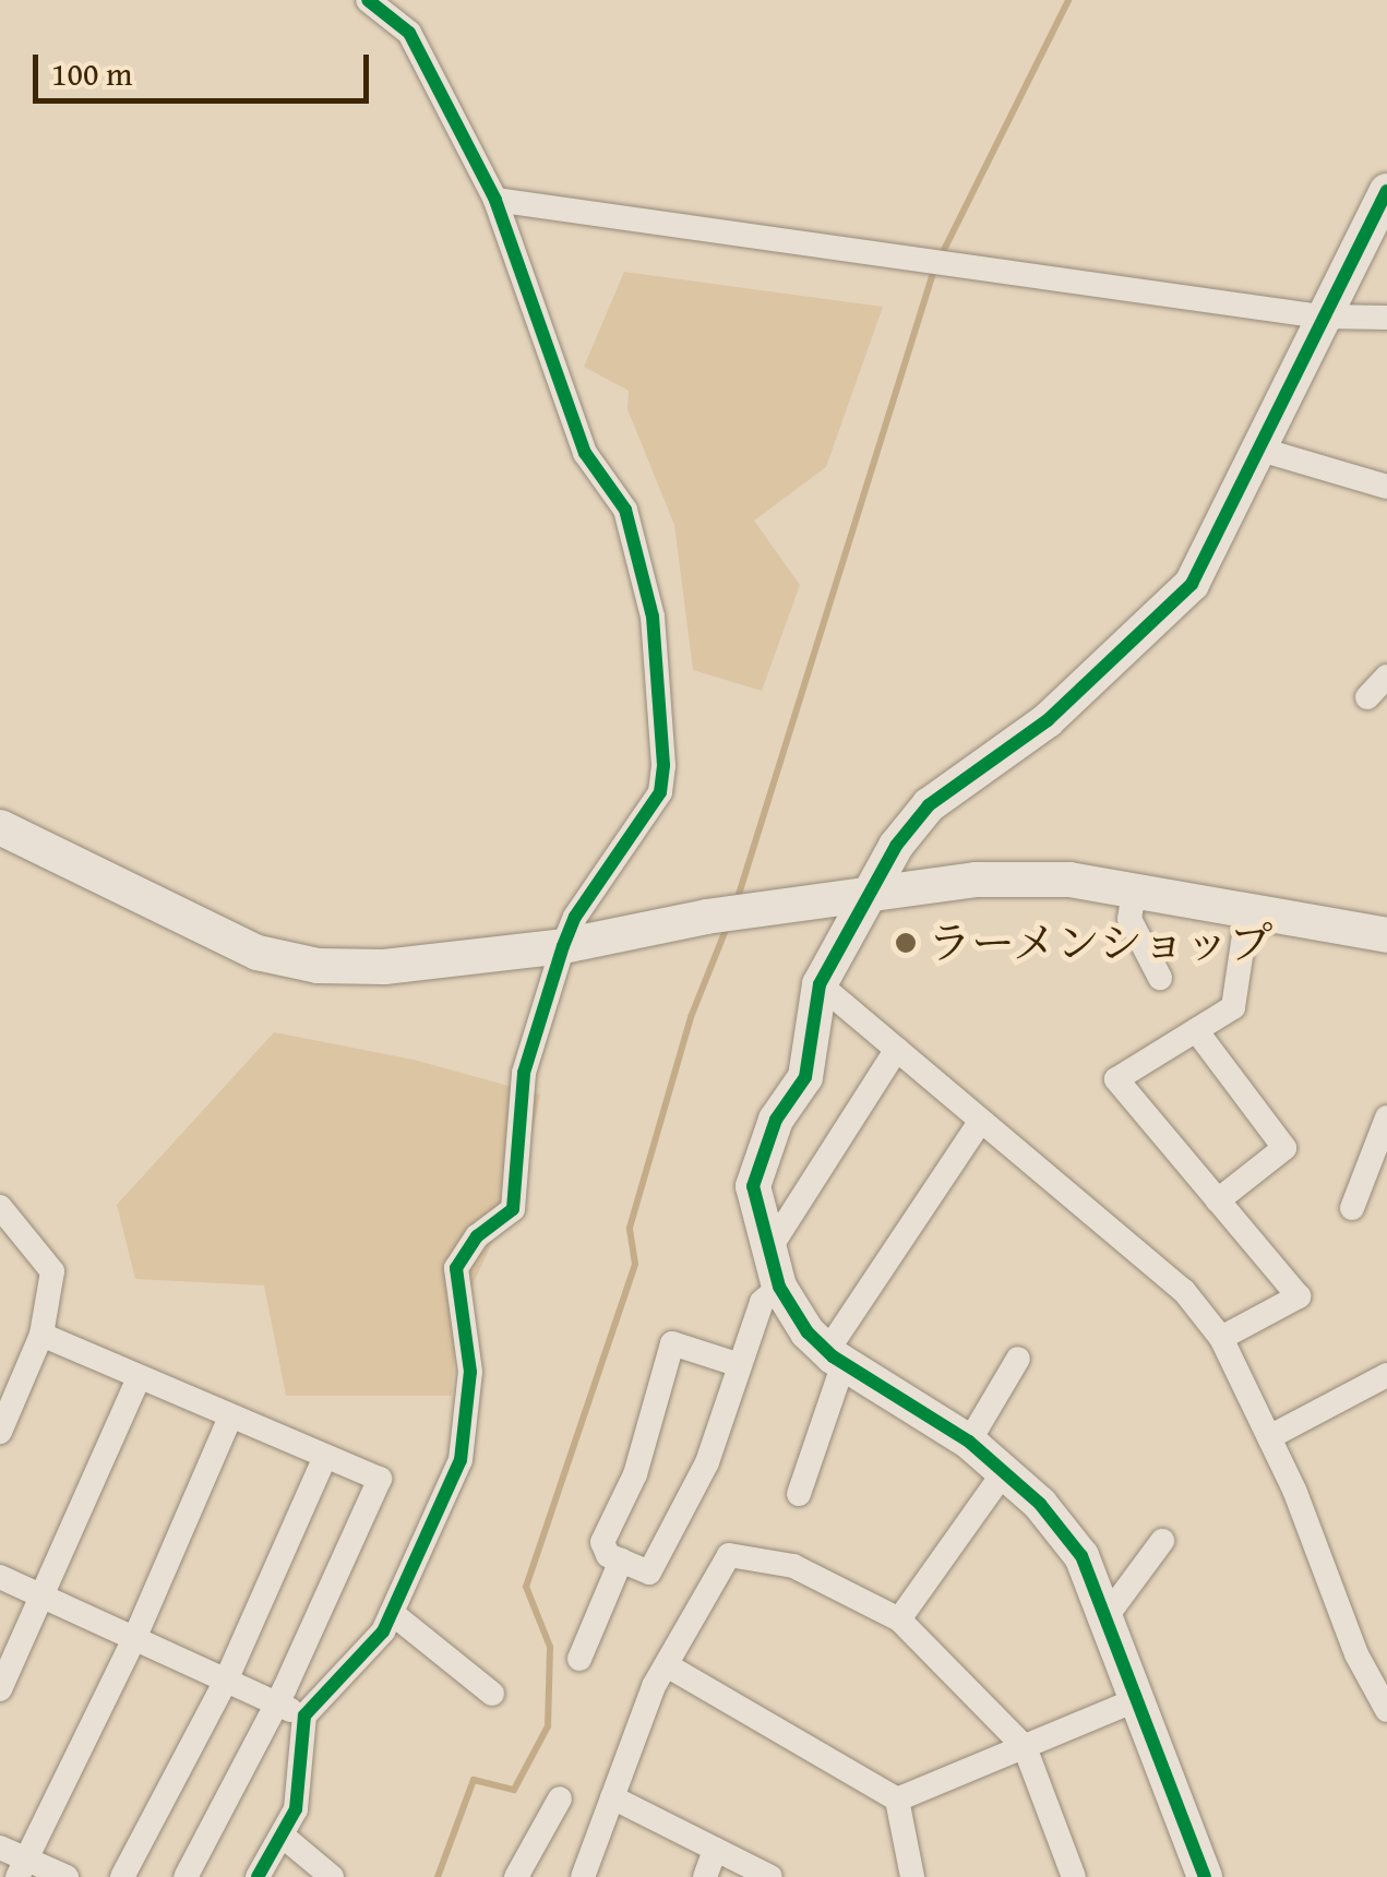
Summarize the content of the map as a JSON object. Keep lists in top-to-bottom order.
{
  "places": ["ラーメンショップ"],
  "scale_bar": "100 m"
}
